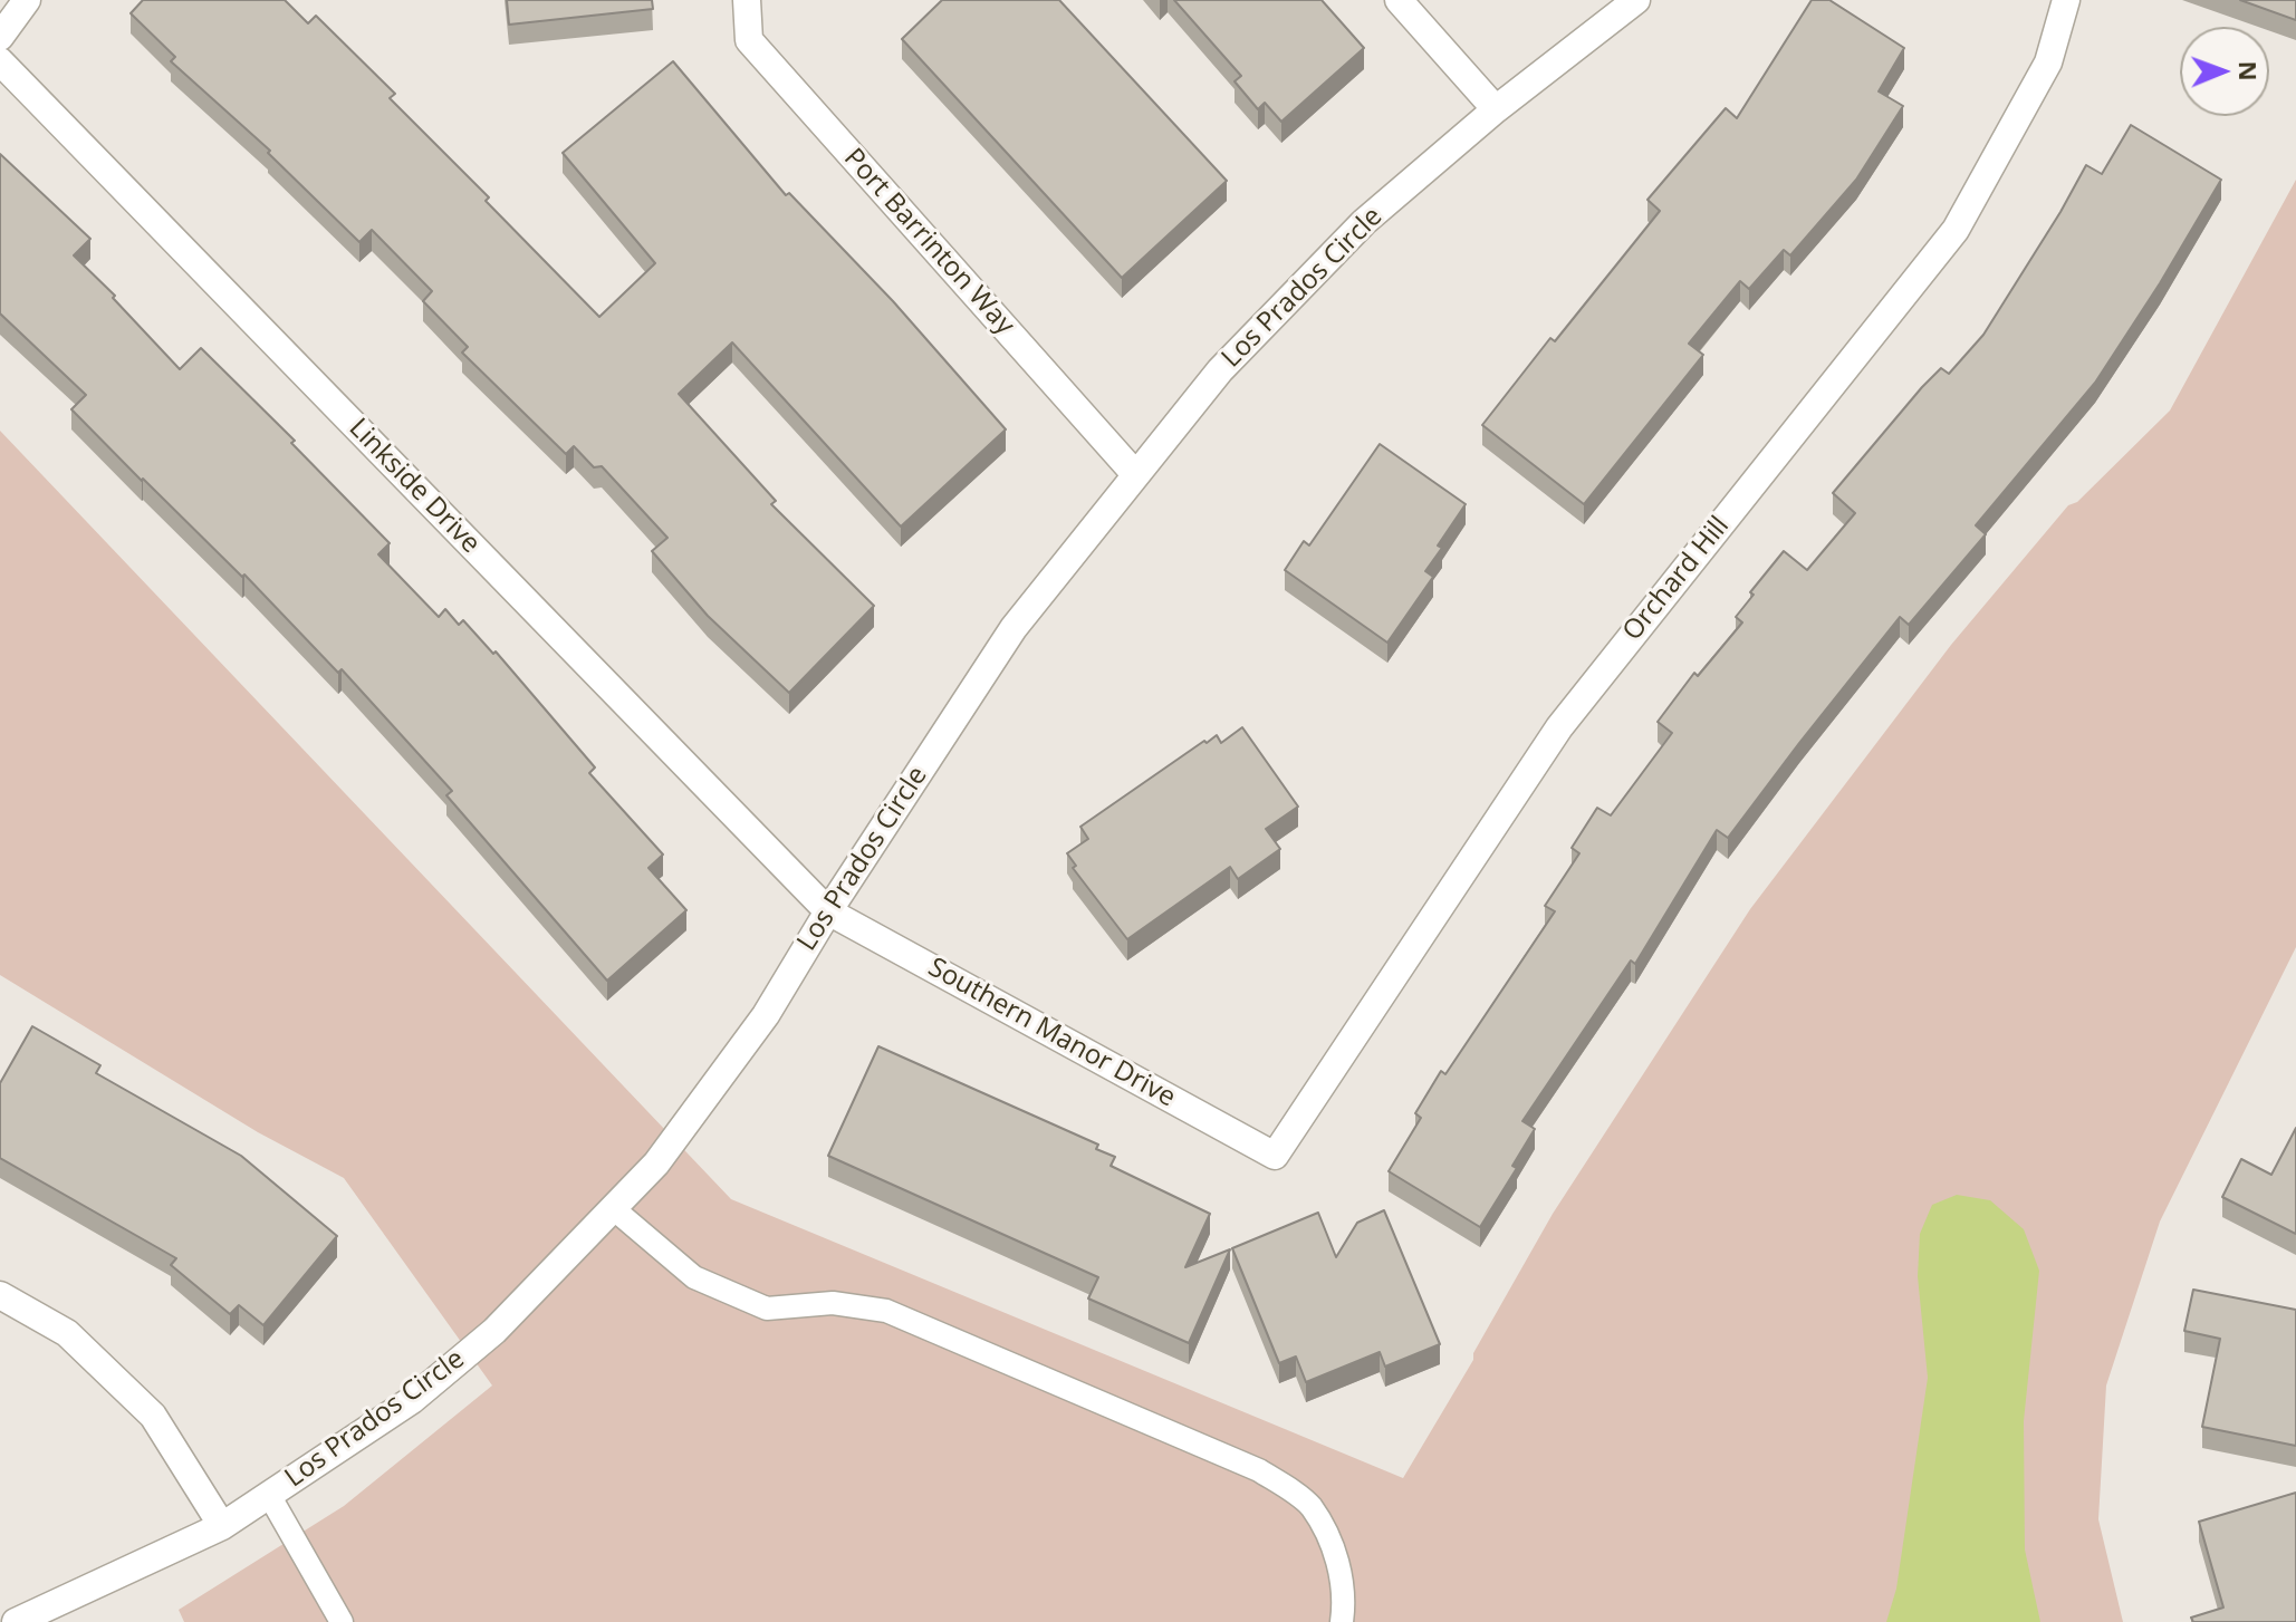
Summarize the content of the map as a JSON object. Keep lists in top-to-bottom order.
{
  "streets": {
    "street": [
      "Port Barrinton Way",
      "Los Prados Circle",
      "Linkside Drive",
      "Orchard Hill",
      "Southern Manor Drive"
    ]
  },
  "crossings": [
    ["Port Barrinton Way", "Los Prados Circle"],
    ["Los Prados Circle", "Linkside Drive"],
    ["Los Prados Circle", "Southern Manor Drive"],
    ["Linkside Drive", "Southern Manor Drive"],
    ["Orchard Hill", "Southern Manor Drive"]
  ],
  "north": "right"
}
